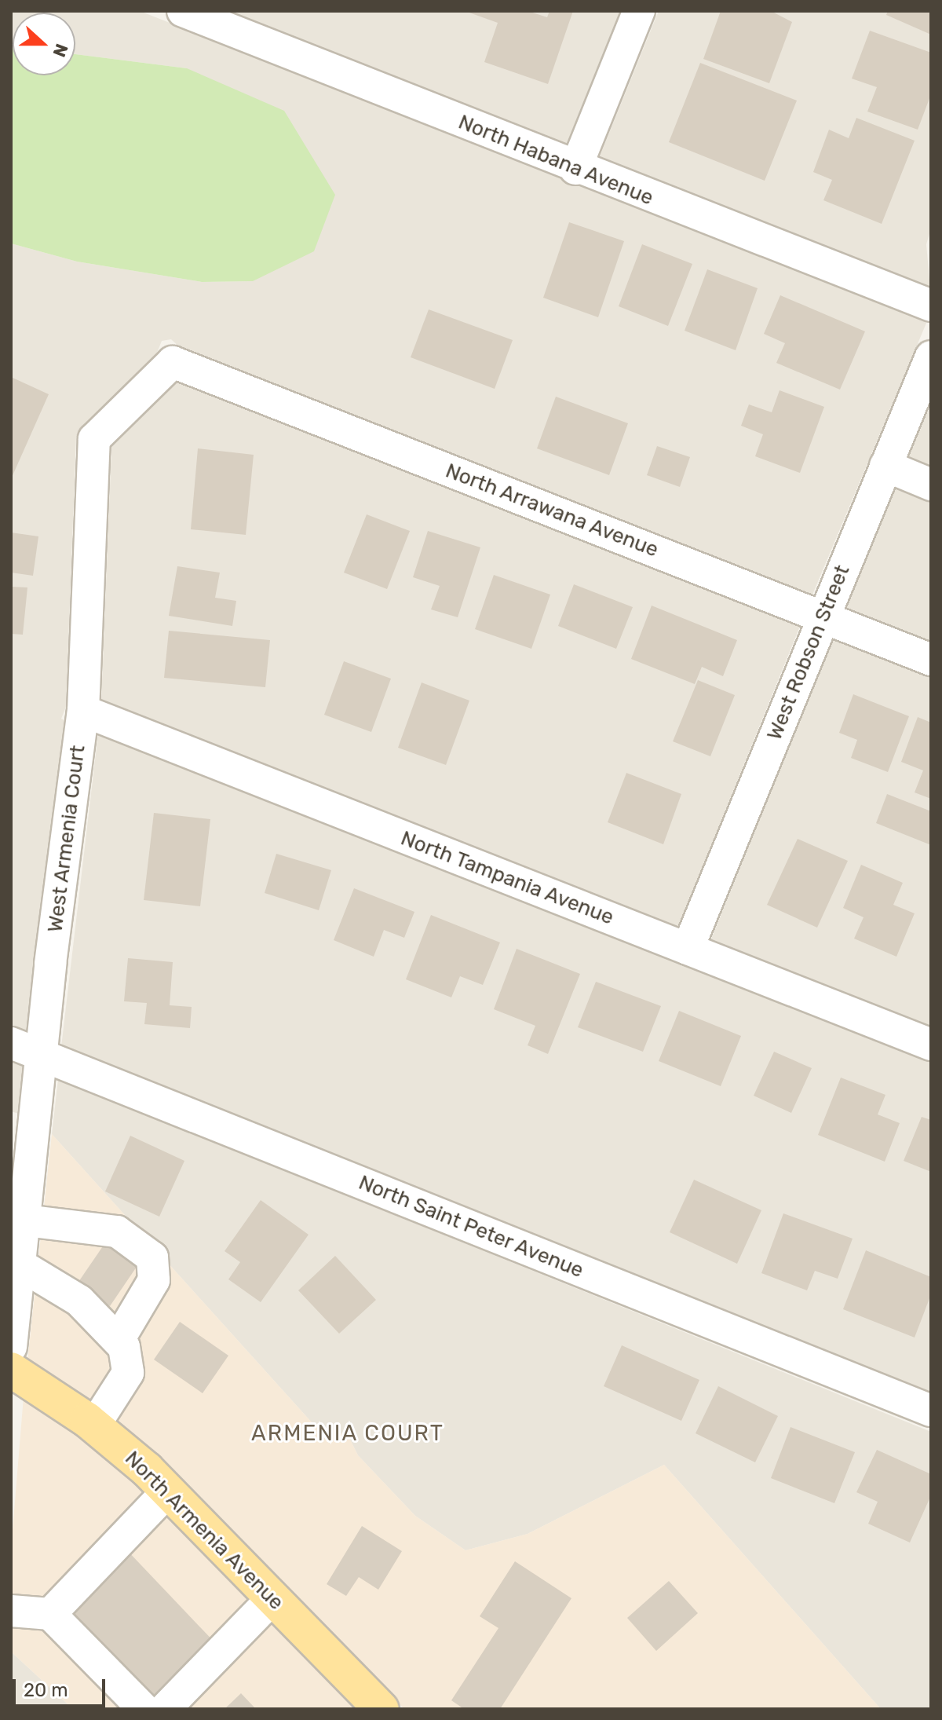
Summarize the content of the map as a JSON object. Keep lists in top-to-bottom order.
{
  "streets": {
    "main road": ["North Armenia Avenue"],
    "street": [
      "North Habana Avenue",
      "North Arrawana Avenue",
      "West Robson Street",
      "West Armenia Court",
      "North Tampania Avenue",
      "North Saint Peter Avenue"
    ]
  },
  "crossings": [
    ["North Arrawana Avenue", "West Robson Street"],
    ["North Arrawana Avenue", "West Armenia Court"],
    ["West Robson Street", "North Tampania Avenue"],
    ["West Armenia Court", "North Tampania Avenue"],
    ["West Armenia Court", "North Saint Peter Avenue"]
  ],
  "districts": ["ARMENIA COURT"],
  "scale_bar": "20 m",
  "north": "right"
}
